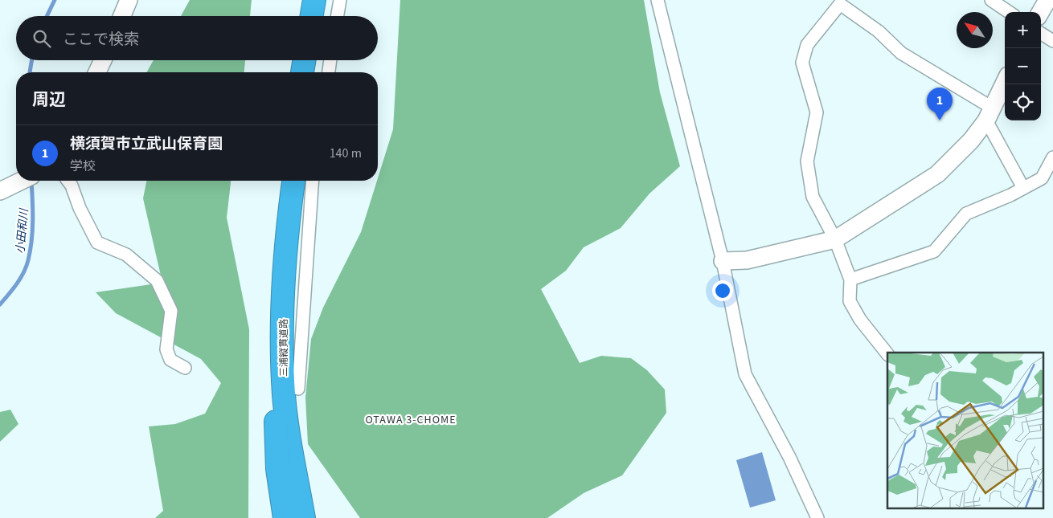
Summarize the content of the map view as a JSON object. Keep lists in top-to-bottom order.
{
  "streets": {
    "highway": ["三浦縦貫道路"]
  },
  "districts": ["OTAWA 3-CHOME"],
  "water": ["小田和川"],
  "north": "top left",
  "page": {
    "map_buttons": ["+", "−"],
    "search": "ここで検索",
    "heading": "周辺",
    "pins": "1",
    "list": [
      {
        "mark": "1",
        "name": "横須賀市立武山保育園",
        "note": "学校",
        "value": "140 m"
      }
    ]
  }
}
